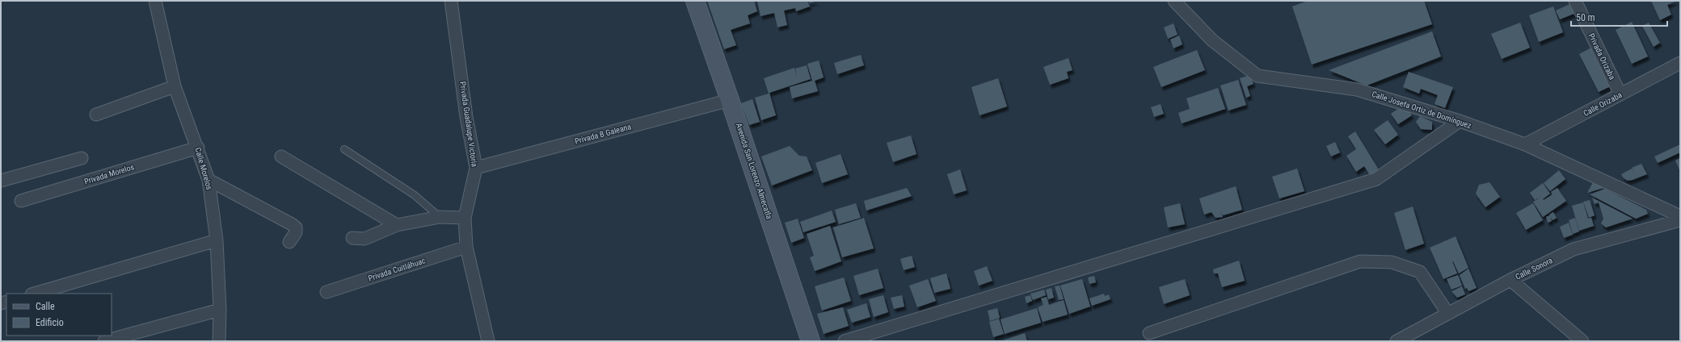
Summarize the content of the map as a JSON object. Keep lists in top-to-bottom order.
{
  "streets": {
    "main road": ["Avenida San Lorenzo Almecatla"],
    "street": [
      "Privada Orizaba",
      "Calle Orizaba",
      "Calle Josefa Ortiz de Domínguez",
      "Privada Guadalupe Victoria",
      "Privada B Galeana",
      "Calle Morelos",
      "Privada Morelos",
      "Calle Sonora",
      "Privada Cuitláhuac"
    ]
  },
  "crossings": [
    ["Privada Orizaba", "Calle Orizaba"],
    ["Calle Orizaba", "Calle Josefa Ortiz de Domínguez"],
    ["Privada Guadalupe Victoria", "Privada B Galeana"],
    ["Privada Guadalupe Victoria", "Privada Cuitláhuac"],
    ["Privada B Galeana", "Avenida San Lorenzo Almecatla"],
    ["Calle Morelos", "Privada Morelos"]
  ],
  "legend": ["Calle", "Edificio"],
  "scale_bar": "50 m"
}
